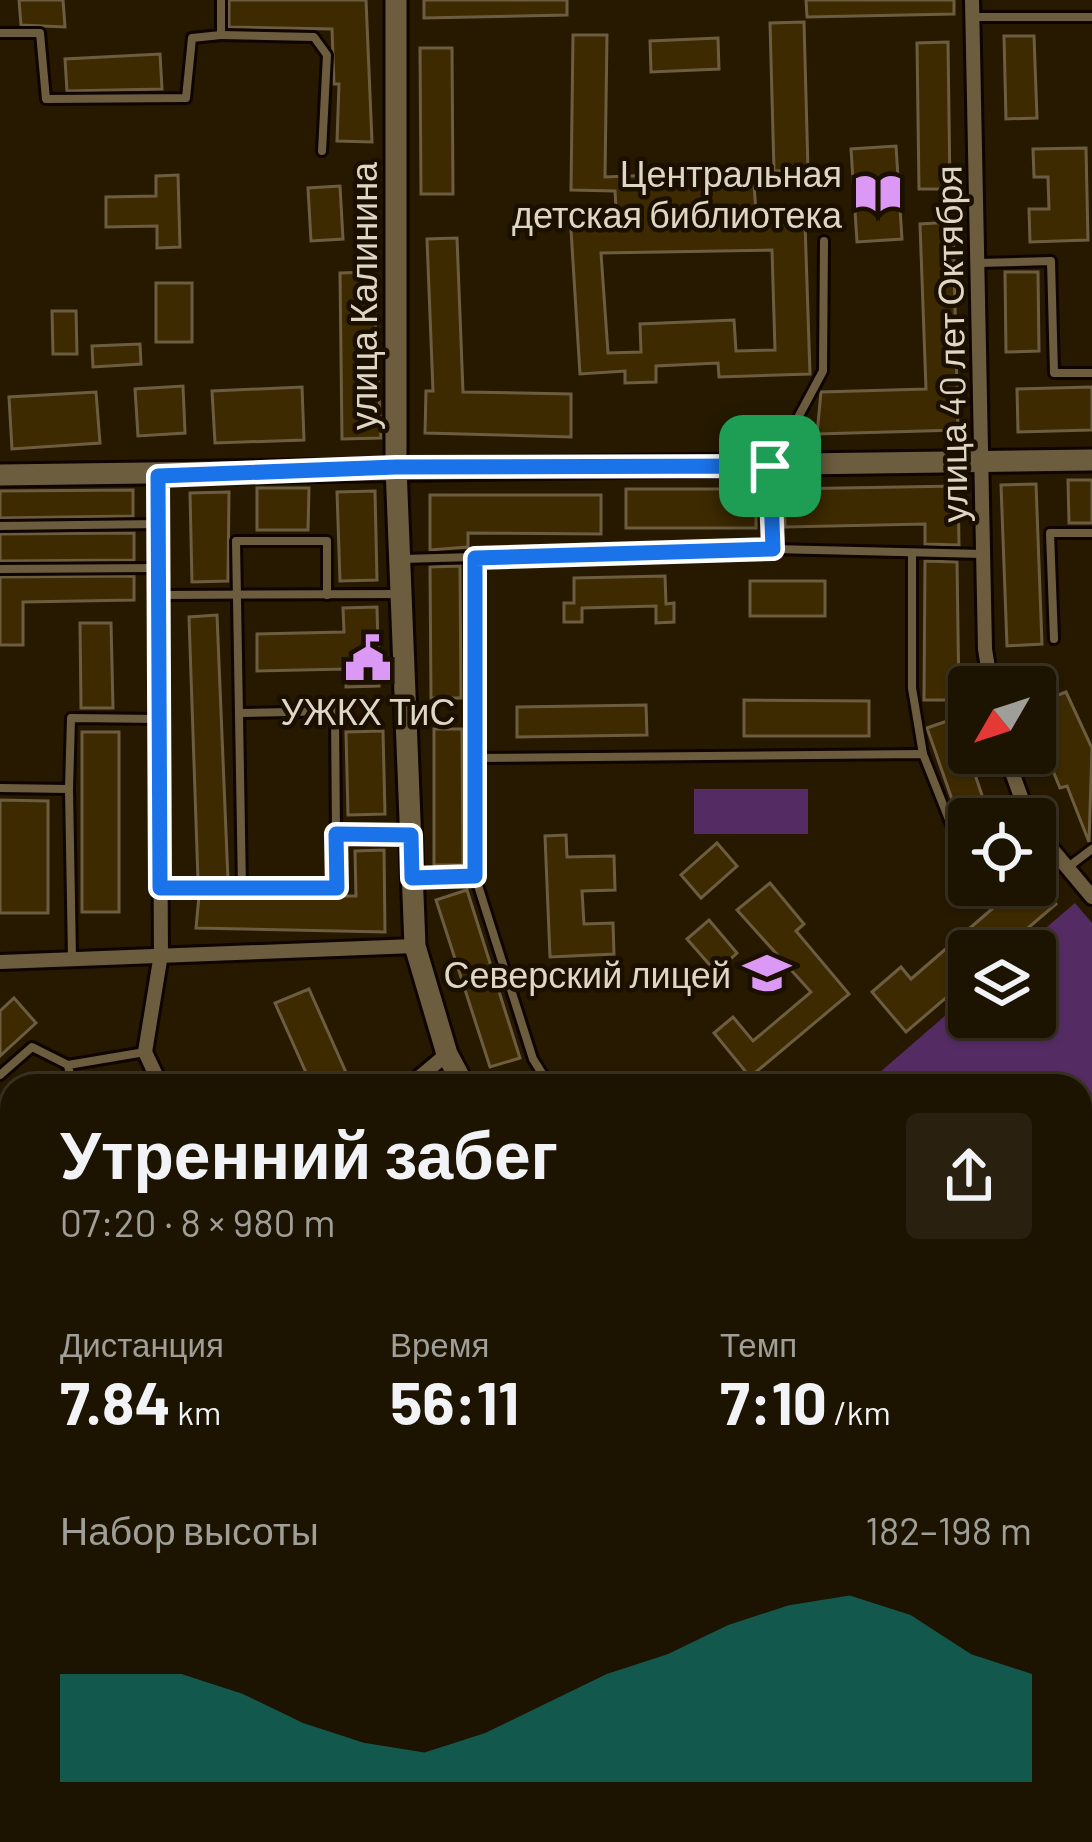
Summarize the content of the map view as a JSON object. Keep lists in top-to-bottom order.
{
  "streets": {
    "main road": ["улица Калинина"],
    "street": ["улица 40 лет Октября"]
  },
  "places": {
    "library": ["Центральная детская библиотека"],
    "public building": ["УЖКХ ТиС"],
    "school or university": ["Северский лицей"]
  },
  "north": "bottom left",
  "page": {
    "heading": ["Утренний забег", "07:20 · 8 × 980 m"],
    "stats": [
      ["Дистанция", "7.84 km"],
      ["Время", "56:11"],
      ["Темп", "7:10 /km"]
    ],
    "chart": ["Набор высоты", "182–198 m"]
  }
}
